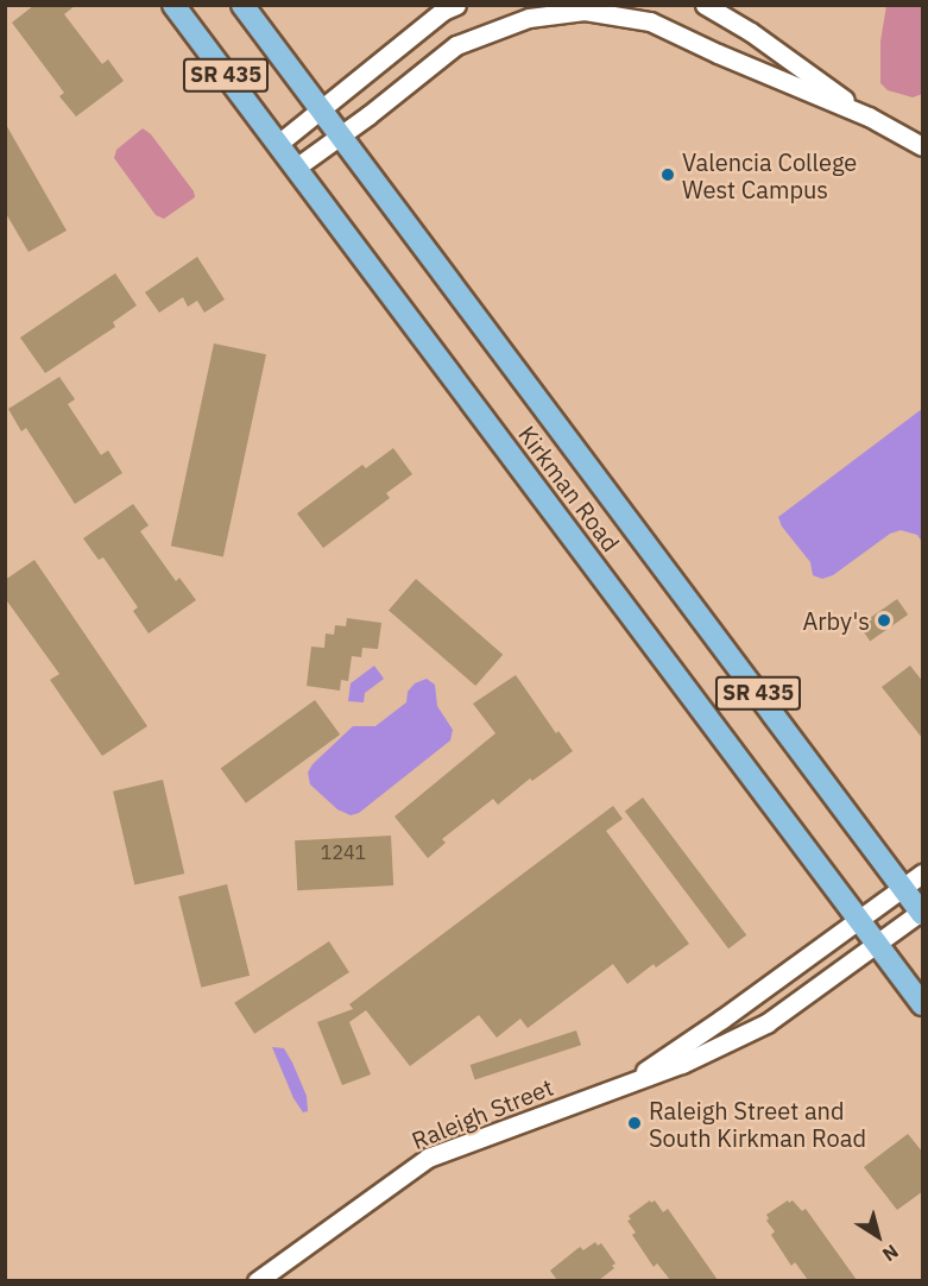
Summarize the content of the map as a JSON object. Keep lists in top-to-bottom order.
{
  "streets": {
    "main road": ["SR 435", "Kirkman Road"],
    "street": ["Raleigh Street"]
  },
  "crossings": [
    ["Kirkman Road", "Raleigh Street"]
  ],
  "places": ["Valencia College West Campus", "Arby's", "Raleigh Street and South Kirkman Road"],
  "house_numbers": ["1241"],
  "north": "bottom right"
}
